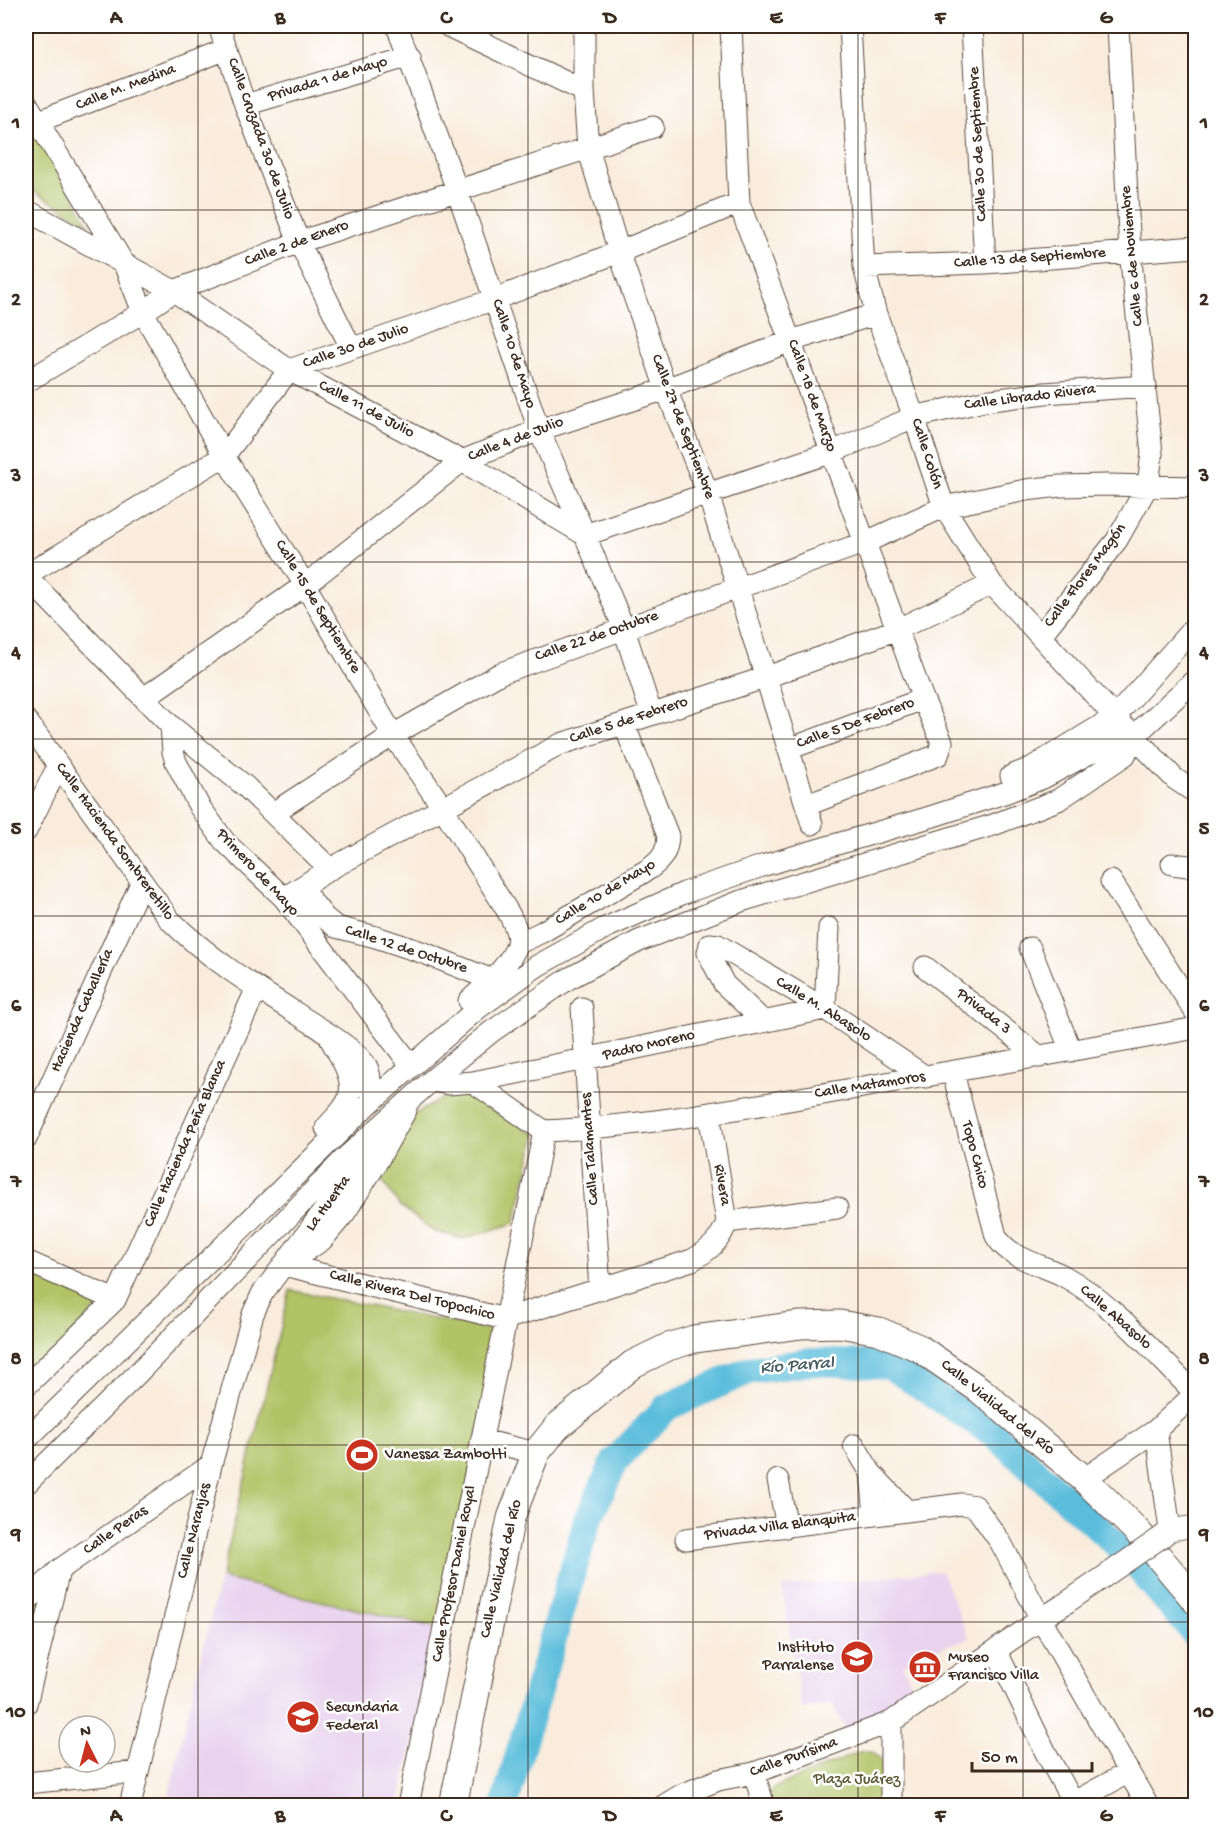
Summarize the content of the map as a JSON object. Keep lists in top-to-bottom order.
{
  "streets": {
    "main road": ["Calle Vialidad del Río"],
    "street": [
      "Privada 1 de Mayo",
      "Calle M. Medina",
      "Calle Cruzada 30 de Julio",
      "Calle 30 de Septiembre",
      "Calle 2 de Enero",
      "Calle 6 de Noviembre",
      "Calle 13 de Septiembre",
      "Calle 30 de Julio",
      "Calle 10 de Mayo",
      "Calle 18 de Marzo",
      "Calle Librado Rivera",
      "Calle 11 de Julio",
      "Calle 27 de Septiembre",
      "Calle 4 de Julio",
      "Calle Colón",
      "Calle Flores Magón",
      "Calle 15 de Septiembre",
      "Calle 22 de Octubre",
      "Calle 5 de Febrero",
      "Calle 5 De Febrero",
      "Calle Hacienda Sombreretillo",
      "Primero de Mayo",
      "Calle 12 de Octubre",
      "Calle M. Abasolo",
      "Hacienda Caballería",
      "Privada 3",
      "Padro Moreno",
      "Calle Matamoros",
      "Calle Hacienda Peña Blanca",
      "Calle Talamantes",
      "Topo Chico",
      "Rivera",
      "La Huerta",
      "Calle Rivera Del Topochico",
      "Calle Abasolo",
      "Privada Villa Blanquita",
      "Calle Peras",
      "Calle Naranjas",
      "Calle Profesor Daniel Royal",
      "Calle Purísima"
    ]
  },
  "crossings": [
    ["Privada 1 de Mayo", "Calle Cruzada 30 de Julio"],
    ["Privada 1 de Mayo", "Calle 10 de Mayo"],
    ["Calle M. Medina", "Calle Cruzada 30 de Julio"],
    ["Calle M. Medina", "Calle 15 de Septiembre"],
    ["Calle Cruzada 30 de Julio", "Calle 2 de Enero"],
    ["Calle Cruzada 30 de Julio", "Calle 30 de Julio"],
    ["Calle 30 de Septiembre", "Calle 13 de Septiembre"],
    ["Calle 2 de Enero", "Calle 10 de Mayo"],
    ["Calle 2 de Enero", "Calle 11 de Julio"],
    ["Calle 2 de Enero", "Calle 27 de Septiembre"],
    ["Calle 2 de Enero", "Calle 15 de Septiembre"],
    ["Calle 6 de Noviembre", "Calle 13 de Septiembre"],
    ["Calle 6 de Noviembre", "Calle Librado Rivera"],
    ["Calle 6 de Noviembre", "Calle Flores Magón"],
    ["Calle 6 de Noviembre", "Calle 22 de Octubre"],
    ["Calle 13 de Septiembre", "Calle Colón"],
    ["Calle 30 de Julio", "Calle 10 de Mayo"],
    ["Calle 30 de Julio", "Calle 18 de Marzo"],
    ["Calle 30 de Julio", "Calle 11 de Julio"],
    ["Calle 30 de Julio", "Calle 27 de Septiembre"],
    ["Calle 30 de Julio", "Calle 15 de Septiembre"],
    ["Calle 10 de Mayo", "Calle Librado Rivera"],
    ["Calle 10 de Mayo", "Calle 11 de Julio"],
    ["Calle 10 de Mayo", "Calle 4 de Julio"],
    ["Calle 10 de Mayo", "Calle 15 de Septiembre"],
    ["Calle 10 de Mayo", "Calle 22 de Octubre"],
    ["Calle 10 de Mayo", "Calle 5 de Febrero"],
    ["Calle 18 de Marzo", "Calle Librado Rivera"],
    ["Calle 18 de Marzo", "Calle 27 de Septiembre"],
    ["Calle 18 de Marzo", "Calle 4 de Julio"],
    ["Calle 18 de Marzo", "Calle 22 de Octubre"],
    ["Calle 18 de Marzo", "Calle 5 de Febrero"],
    ["Calle 18 de Marzo", "Calle 5 De Febrero"],
    ["Calle Librado Rivera", "Calle 11 de Julio"],
    ["Calle Librado Rivera", "Calle 27 de Septiembre"],
    ["Calle Librado Rivera", "Calle Colón"],
    ["Calle 11 de Julio", "Calle 4 de Julio"],
    ["Calle 11 de Julio", "Calle 15 de Septiembre"],
    ["Calle 27 de Septiembre", "Calle 4 de Julio"],
    ["Calle 27 de Septiembre", "Calle 22 de Octubre"],
    ["Calle 27 de Septiembre", "Calle 5 de Febrero"],
    ["Calle 27 de Septiembre", "Calle 5 De Febrero"],
    ["Calle 4 de Julio", "Calle Colón"],
    ["Calle 4 de Julio", "Calle 15 de Septiembre"],
    ["Calle Colón", "Calle Flores Magón"],
    ["Calle Colón", "Calle 22 de Octubre"],
    ["Calle Colón", "Calle 5 de Febrero"],
    ["Calle Flores Magón", "Calle 22 de Octubre"],
    ["Calle 15 de Septiembre", "Calle 22 de Octubre"],
    ["Calle 15 de Septiembre", "Calle 5 de Febrero"],
    ["Calle 5 de Febrero", "Primero de Mayo"],
    ["Calle 5 de Febrero", "Calle 12 de Octubre"],
    ["Calle Hacienda Sombreretillo", "Hacienda Caballería"],
    ["Calle Hacienda Sombreretillo", "Calle Hacienda Peña Blanca"],
    ["Primero de Mayo", "Calle 12 de Octubre"],
    ["Calle M. Abasolo", "Padro Moreno"],
    ["Calle M. Abasolo", "Calle Matamoros"],
    ["Privada 3", "Calle Matamoros"],
    ["Padro Moreno", "Calle Talamantes"],
    ["Calle Matamoros", "Calle Talamantes"],
    ["Calle Matamoros", "Topo Chico"],
    ["Calle Matamoros", "Rivera"],
    ["Calle Matamoros", "Calle Profesor Daniel Royal"],
    ["Calle Talamantes", "Calle Rivera Del Topochico"],
    ["Topo Chico", "Calle Abasolo"],
    ["Rivera", "Calle Rivera Del Topochico"],
    ["La Huerta", "Calle Rivera Del Topochico"],
    ["La Huerta", "Calle Naranjas"],
    ["Calle Rivera Del Topochico", "Calle Naranjas"],
    ["Calle Rivera Del Topochico", "Calle Profesor Daniel Royal"],
    ["Privada Villa Blanquita", "Calle Purísima"],
    ["Calle Peras", "Calle Naranjas"]
  ],
  "water": ["Río Parral"],
  "parks": ["Plaza Juárez"],
  "places": {
    "sports": ["Vanessa Zambotti"],
    "school or university": ["Instituto Parralense", "Secundaria Federal"],
    "museum": ["Museo Francisco Villa"]
  },
  "scale_bar": "50 m",
  "north": "top",
  "grid": {
    "columns": [
      "A",
      "B",
      "C",
      "D",
      "E",
      "F",
      "G"
    ],
    "rows": [
      "1",
      "2",
      "3",
      "4",
      "5",
      "6",
      "7",
      "8",
      "9",
      "10"
    ]
  }
}
